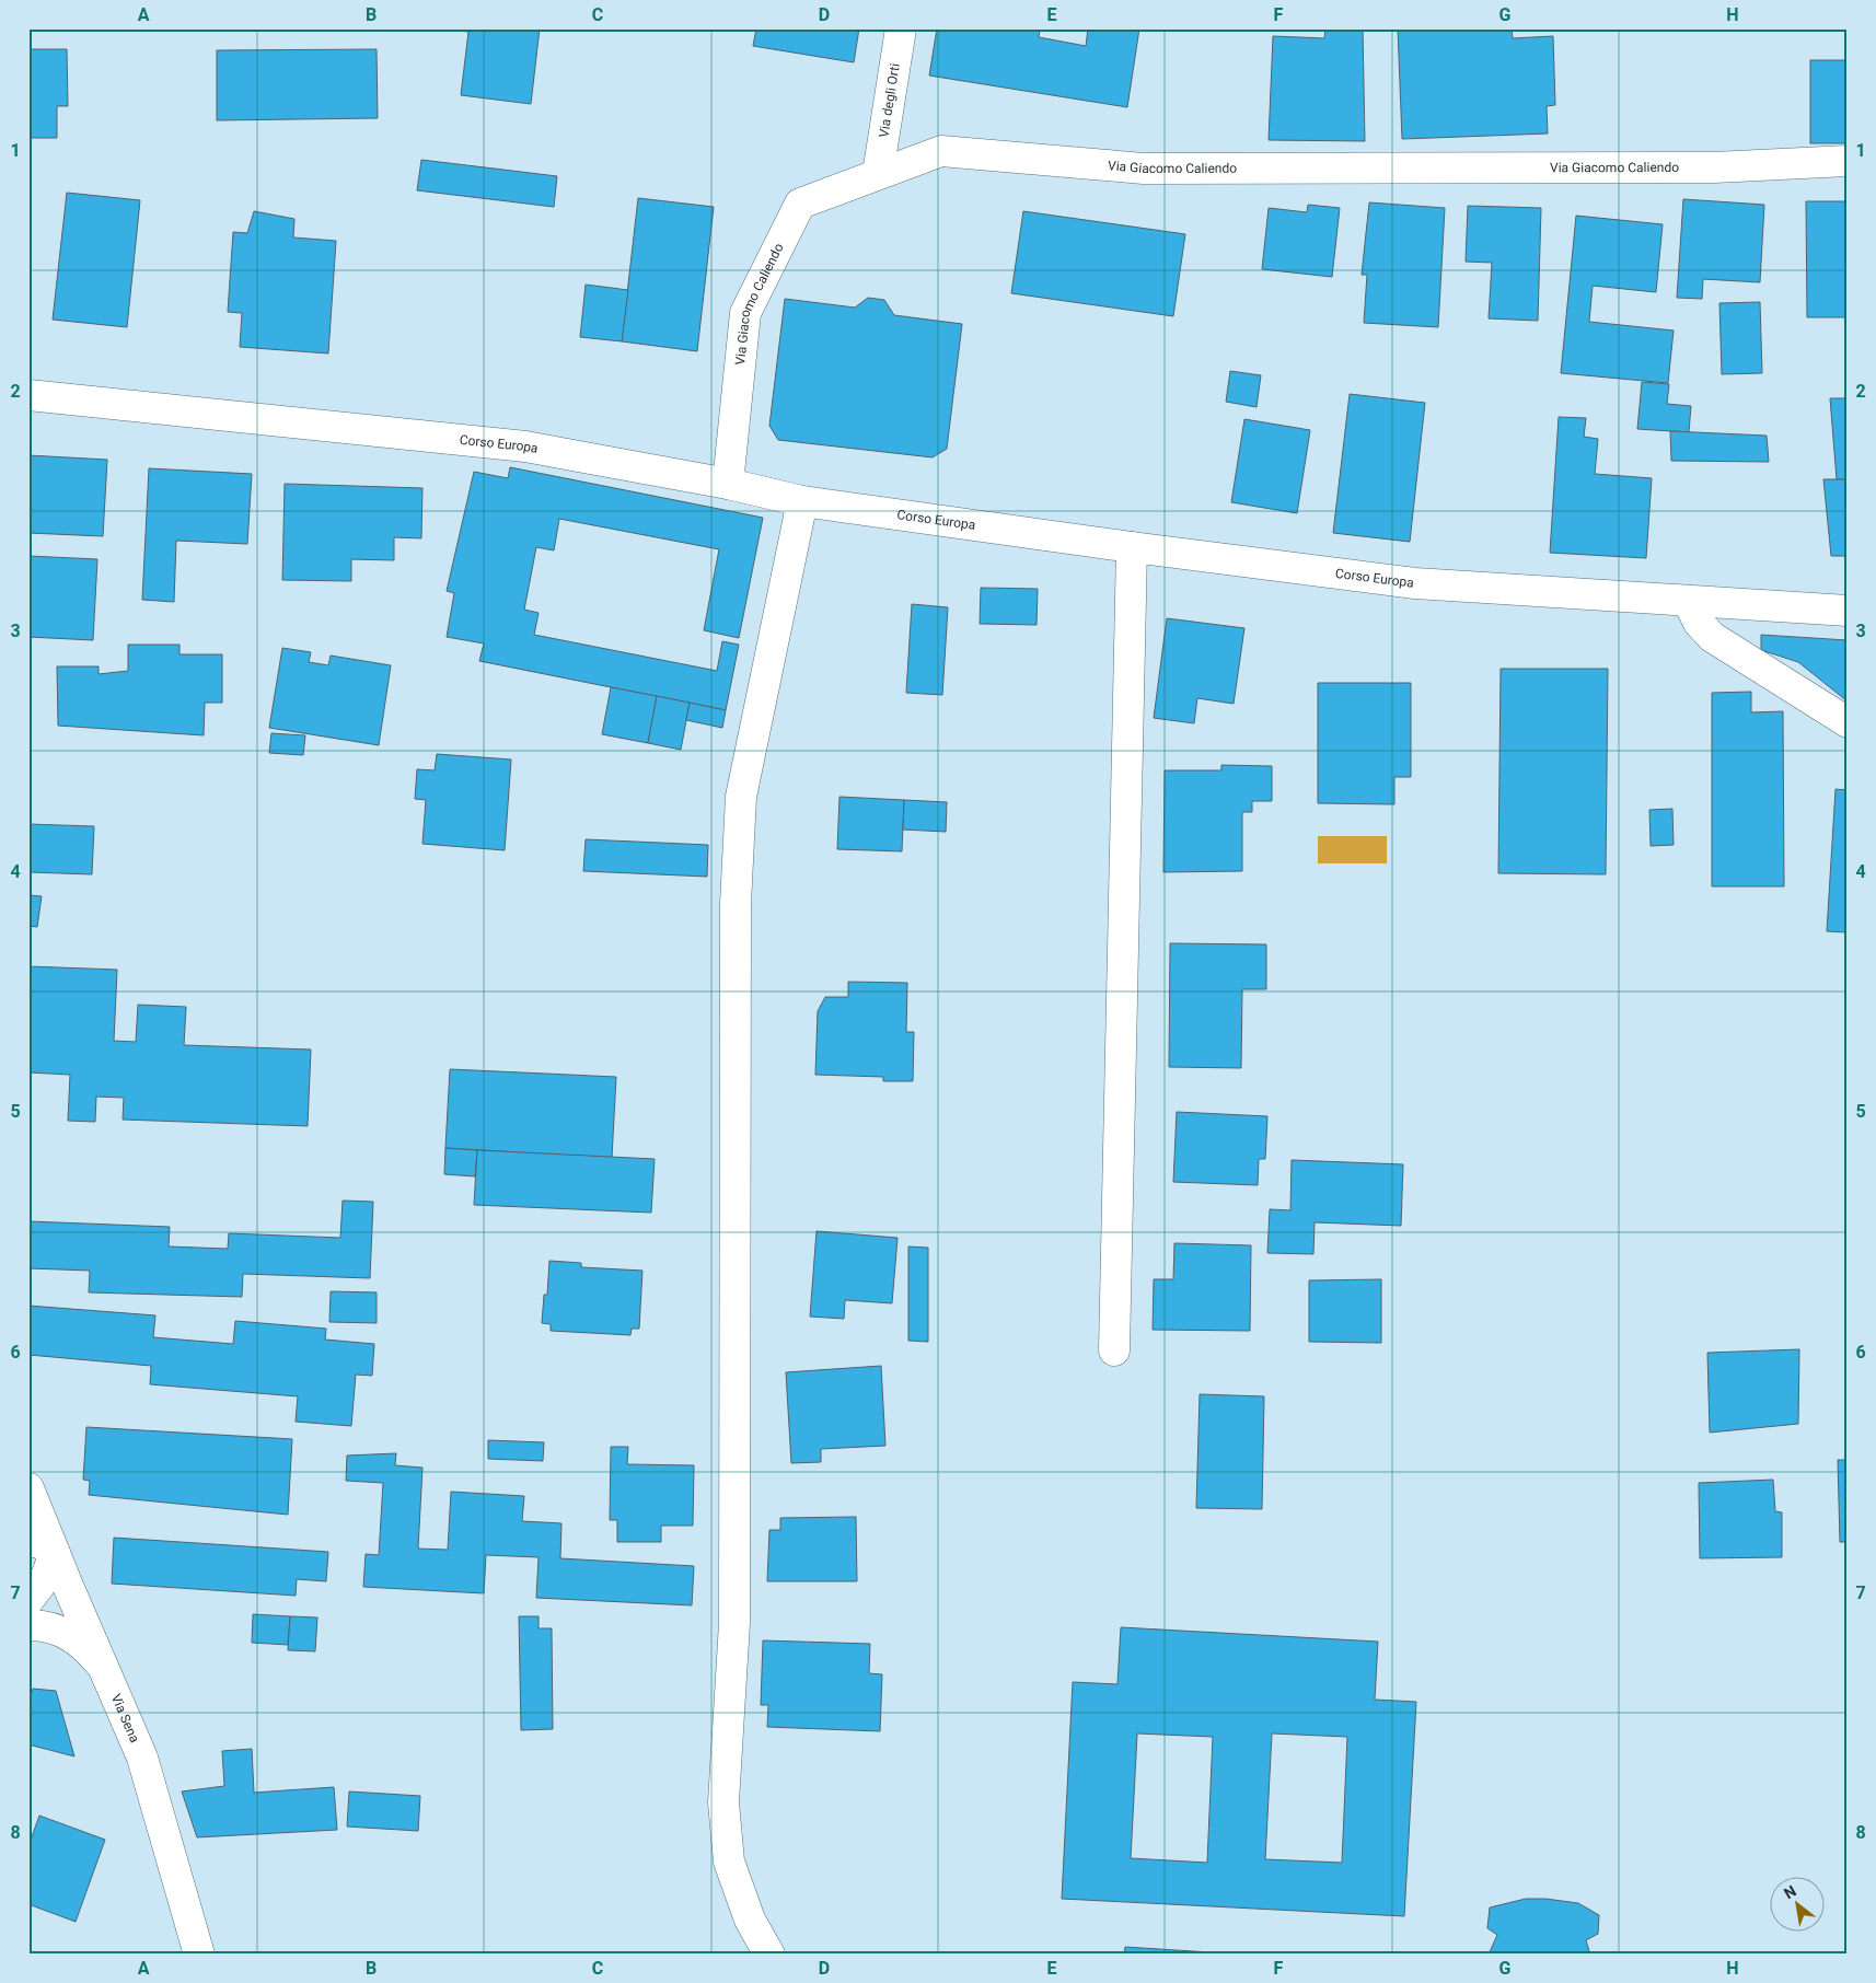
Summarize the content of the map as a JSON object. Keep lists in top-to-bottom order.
{
  "streets": {
    "street": [
      "Via degli Orti",
      "Via Giacomo Caliendo",
      "Corso Europa",
      "Via Sena"
    ]
  },
  "crossings": [
    ["Via degli Orti", "Via Giacomo Caliendo"],
    ["Via Giacomo Caliendo", "Corso Europa"]
  ],
  "north": "top left",
  "grid": {
    "columns": [
      "A",
      "B",
      "C",
      "D",
      "E",
      "F",
      "G",
      "H"
    ],
    "rows": [
      "1",
      "2",
      "3",
      "4",
      "5",
      "6",
      "7",
      "8"
    ]
  }
}
